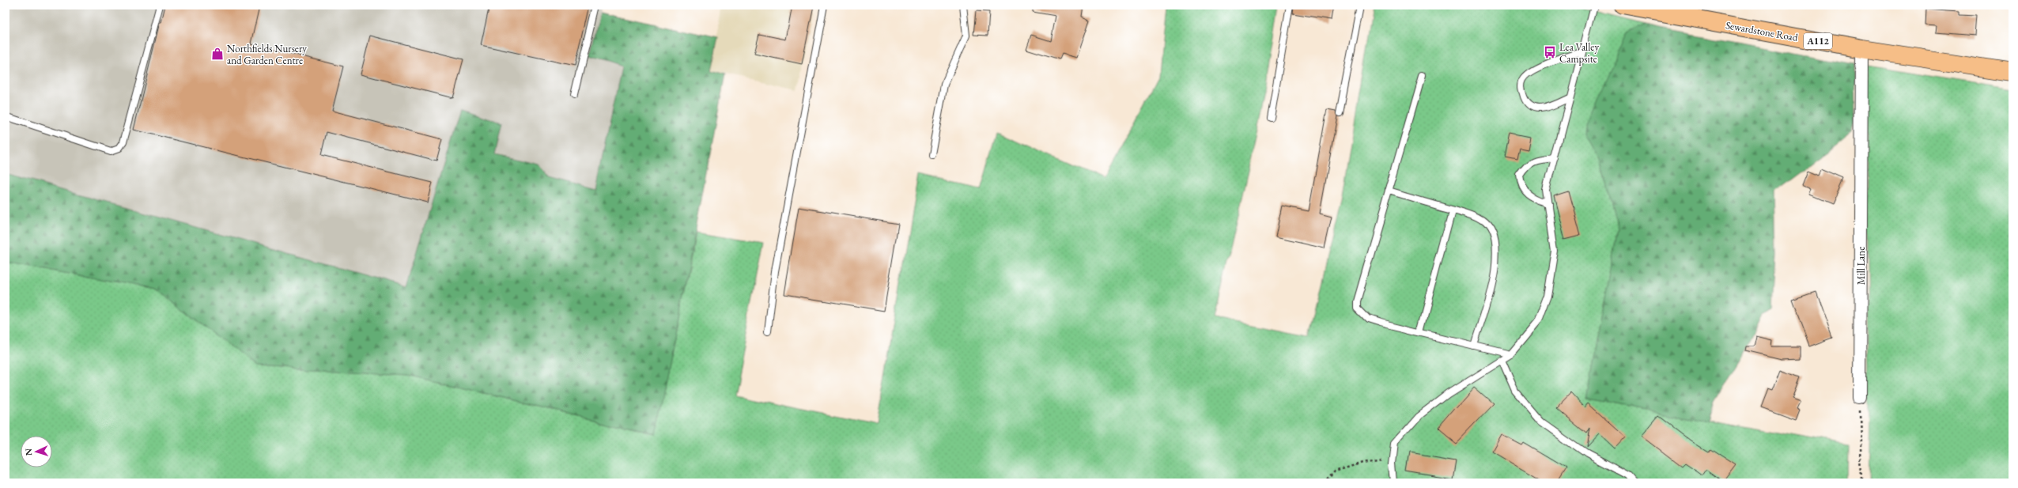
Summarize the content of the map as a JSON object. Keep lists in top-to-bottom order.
{
  "streets": {
    "main road": ["Sewardstone Road", "A112"],
    "street": ["Mill Lane"]
  },
  "crossings": [
    ["Sewardstone Road", "Mill Lane"]
  ],
  "places": {
    "bus stop": ["Lea Valley Campsite"],
    "shop": ["Northfields Nursery and Garden Centre"]
  },
  "north": "left"
}
